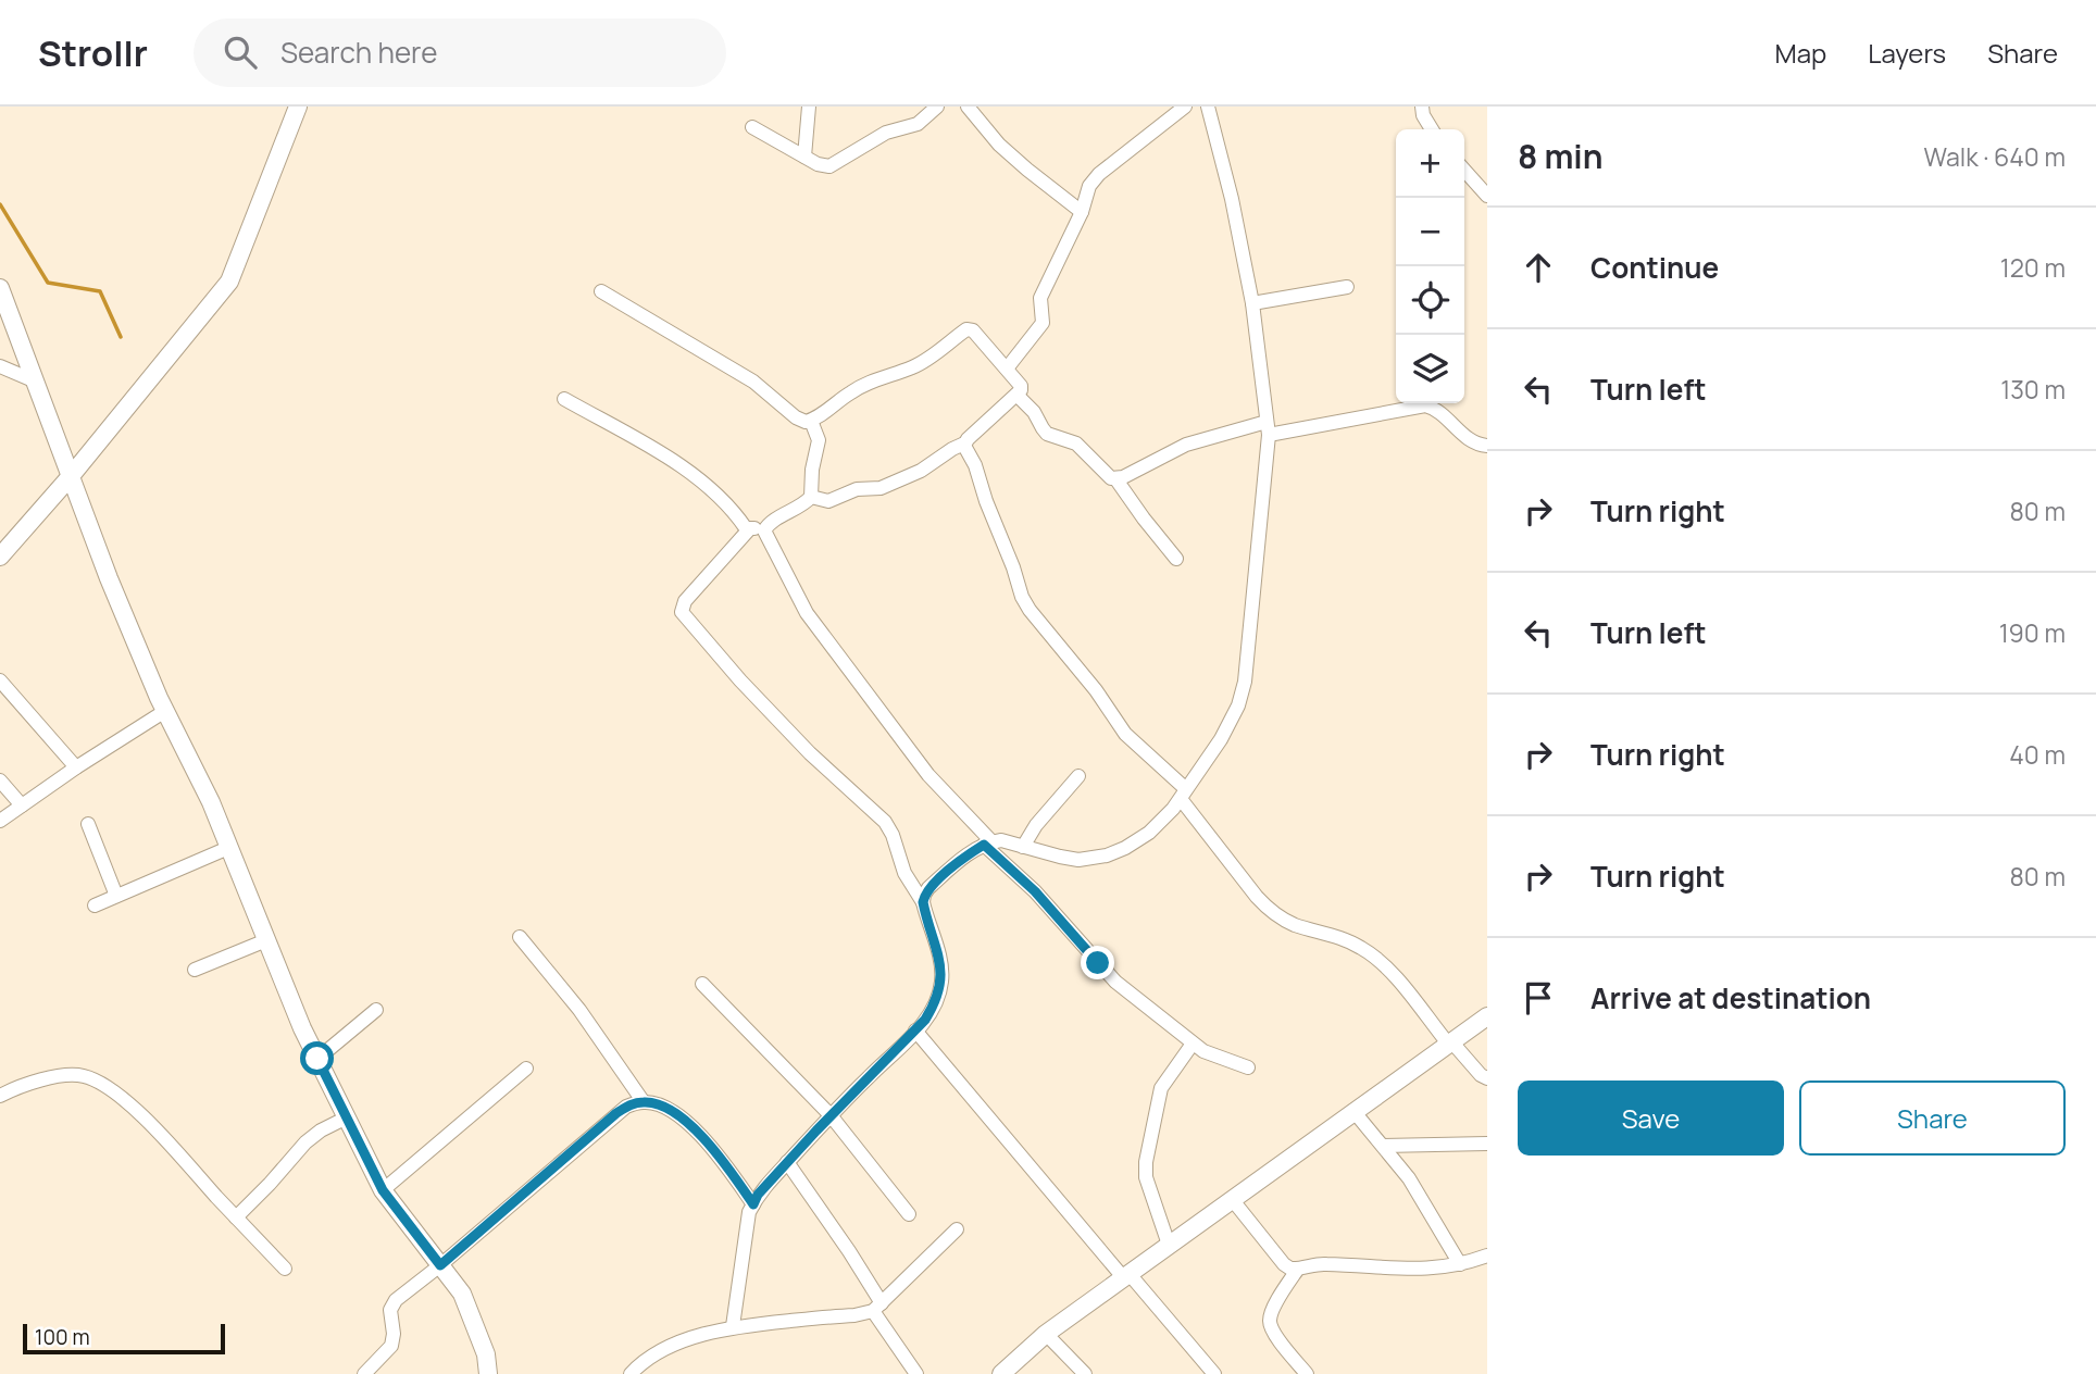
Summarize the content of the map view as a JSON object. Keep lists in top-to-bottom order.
{
  "scale_bar": "100 m",
  "page": {
    "header": "Strollr",
    "search": "Search here",
    "nav": ["Map", "Layers", "Share"],
    "heading": ["8 min", "Walk · 640 m"],
    "map_buttons": ["+", "−"],
    "list": [
      ["Continue", "120 m"],
      ["Turn left", "130 m"],
      ["Turn right", "80 m"],
      ["Turn left", "190 m"],
      ["Turn right", "40 m"],
      ["Turn right", "80 m"],
      "Arrive at destination"
    ],
    "buttons": ["Save", "Share"],
    "scale": "100 m"
  }
}
